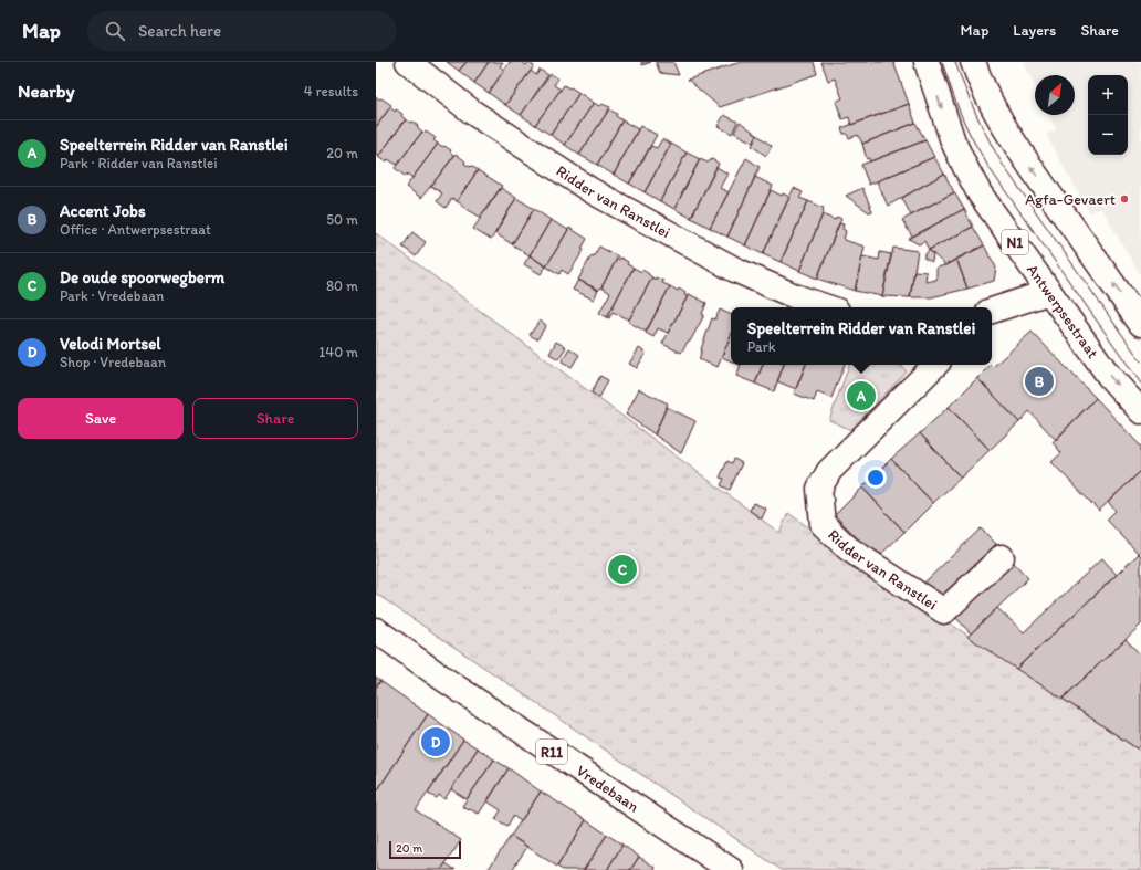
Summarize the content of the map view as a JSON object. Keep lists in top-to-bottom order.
{
  "streets": {
    "main road": [
      "Ridder van Ranstlei",
      "N1",
      "Antwerpsestraat",
      "R11",
      "Vredebaan"
    ]
  },
  "places": ["Agfa-Gevaert"],
  "scale_bar": "20 m",
  "north": "top right",
  "page": {
    "header": "Map",
    "search": "Search here",
    "nav": ["Map", "Layers", "Share"],
    "heading": ["Nearby", "4 results"],
    "map_buttons": ["+", "−"],
    "list": [
      {
        "mark": "A",
        "name": "Speelterrein Ridder van Ranstlei",
        "note": "Park · Ridder van Ranstlei",
        "value": "20 m"
      },
      {
        "mark": "B",
        "name": "Accent Jobs",
        "note": "Office · Antwerpsestraat",
        "value": "50 m"
      },
      {
        "mark": "C",
        "name": "De oude spoorwegberm",
        "note": "Park · Vredebaan",
        "value": "80 m"
      },
      {
        "mark": "D",
        "name": "Velodi Mortsel",
        "note": "Shop · Vredebaan",
        "value": "140 m"
      }
    ],
    "popup": ["Speelterrein Ridder van Ranstlei", "Park"],
    "pins": [
      "B",
      "A",
      "C",
      "D"
    ],
    "buttons": ["Save", "Share"],
    "scale": "20 m"
  }
}
